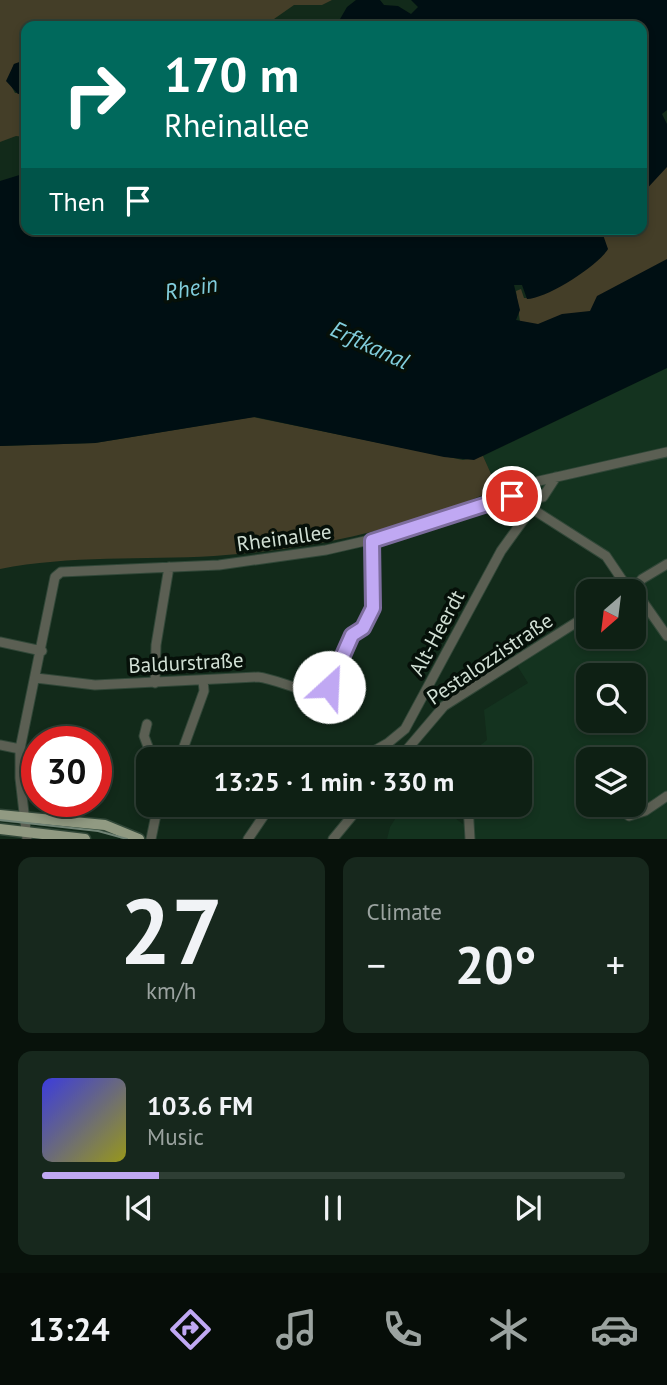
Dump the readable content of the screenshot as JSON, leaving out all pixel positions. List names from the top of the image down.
{
  "streets": {
    "street": [
      "Rheinallee",
      "Alt-Heerdt",
      "Pestalozzistraße",
      "Baldurstraße"
    ]
  },
  "crossings": [
    ["Rheinallee", "Alt-Heerdt"],
    ["Rheinallee", "Baldurstraße"]
  ],
  "water": ["Rhein", "Erftkanal"],
  "north": "bottom left",
  "page": {
    "turn": ["170 m", "Rheinallee"],
    "then": "Then",
    "limit": "30",
    "trip": "13:25 · 1 min · 330 m",
    "tile": [
      ["27", "km/h"],
      "Climate"
    ],
    "heat": ["−", "20°", "+"],
    "song": ["103.6 FM", "Music"],
    "tabs": "13:24"
  }
}
